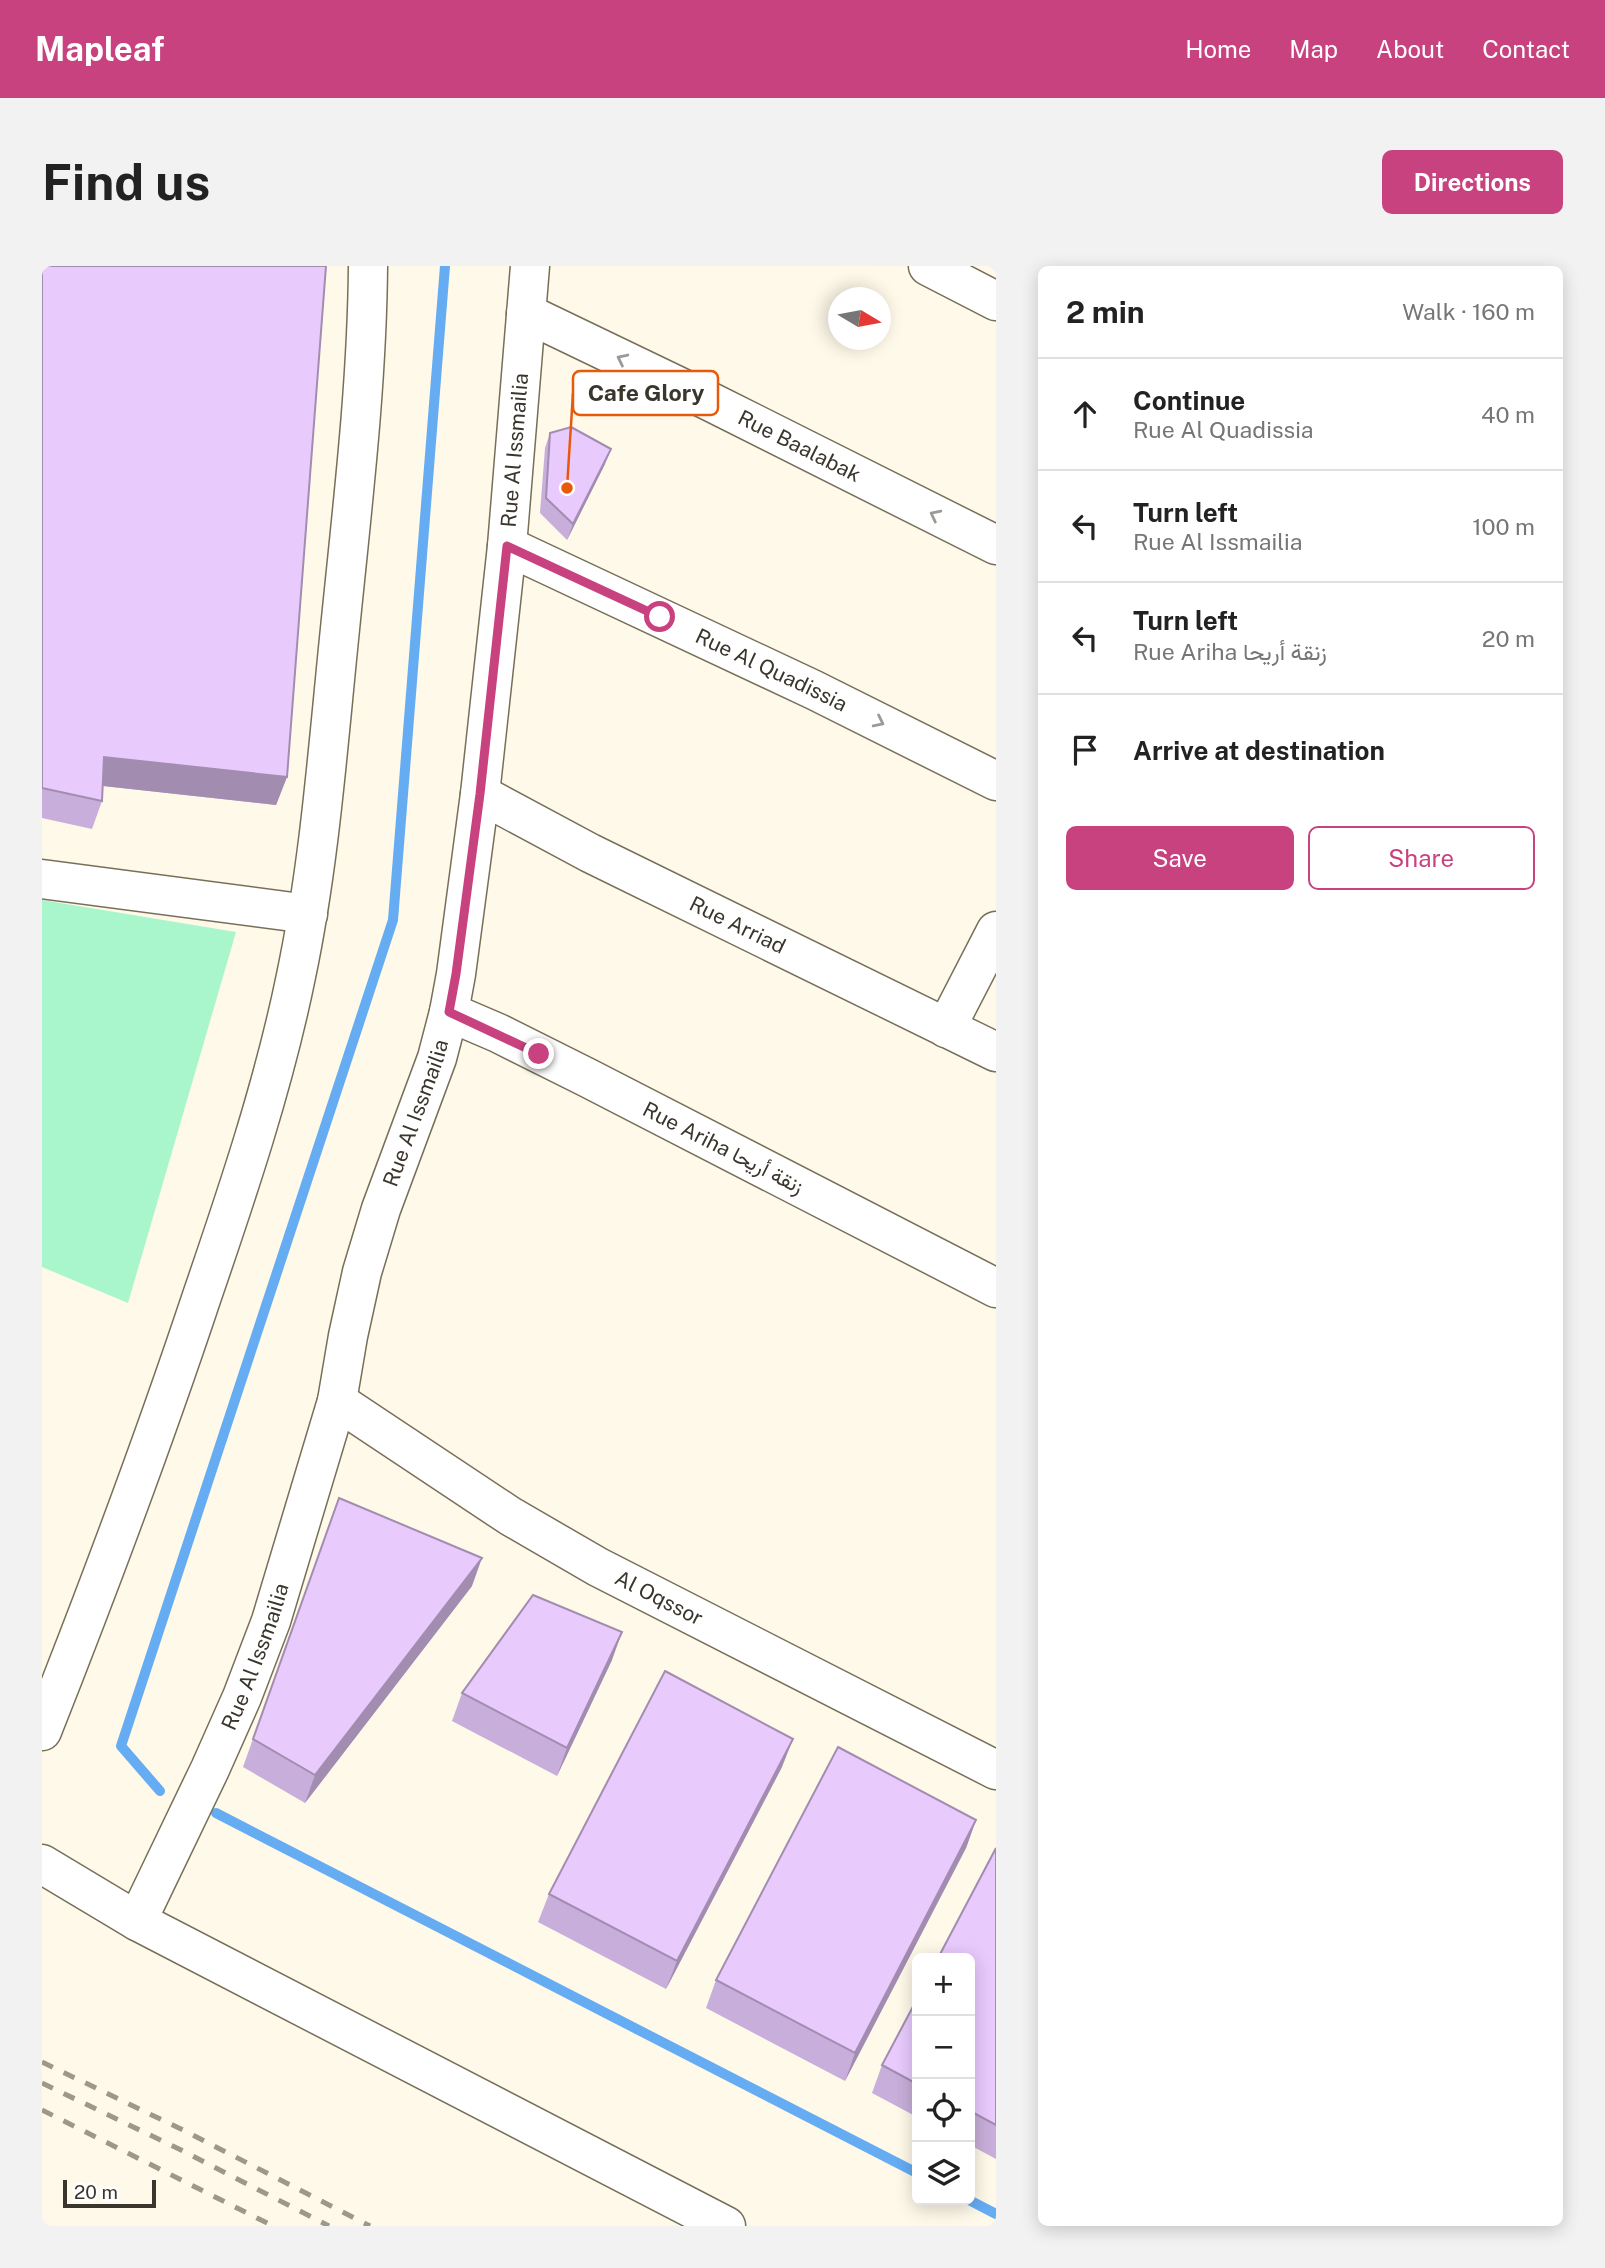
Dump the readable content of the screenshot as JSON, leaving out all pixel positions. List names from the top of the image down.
{
  "streets": {
    "street": [
      "Rue Baalabak",
      "Rue Al Issmailia",
      "Rue Al Quadissia",
      "Rue Arriad",
      "Rue Ariha زنقة أريحا",
      "Al Oqssor"
    ]
  },
  "crossings": [
    ["Rue Baalabak", "Rue Al Issmailia"],
    ["Rue Al Issmailia", "Rue Al Quadissia"],
    ["Rue Al Issmailia", "Rue Arriad"],
    ["Rue Al Issmailia", "Rue Ariha زنقة أريحا"],
    ["Rue Al Issmailia", "Al Oqssor"]
  ],
  "one_way": ["Rue Baalabak", "Rue Al Quadissia"],
  "places": ["Cafe Glory"],
  "scale_bar": "20 m",
  "north": "right",
  "page": {
    "header": "Mapleaf",
    "nav": [
      "Home",
      "Map",
      "About",
      "Contact"
    ],
    "buttons": [
      "Directions",
      ["Save", "Share"]
    ],
    "title": "Find us",
    "heading": ["2 min", "Walk · 160 m"],
    "list": [
      ["Continue", "Rue Al Quadissia", "40 m"],
      ["Turn left", "Rue Al Issmailia", "100 m"],
      ["Turn left", "Rue Ariha زنقة أريحا", "20 m"],
      "Arrive at destination"
    ],
    "map_buttons": ["+", "−"],
    "scale": "20 m"
  }
}
